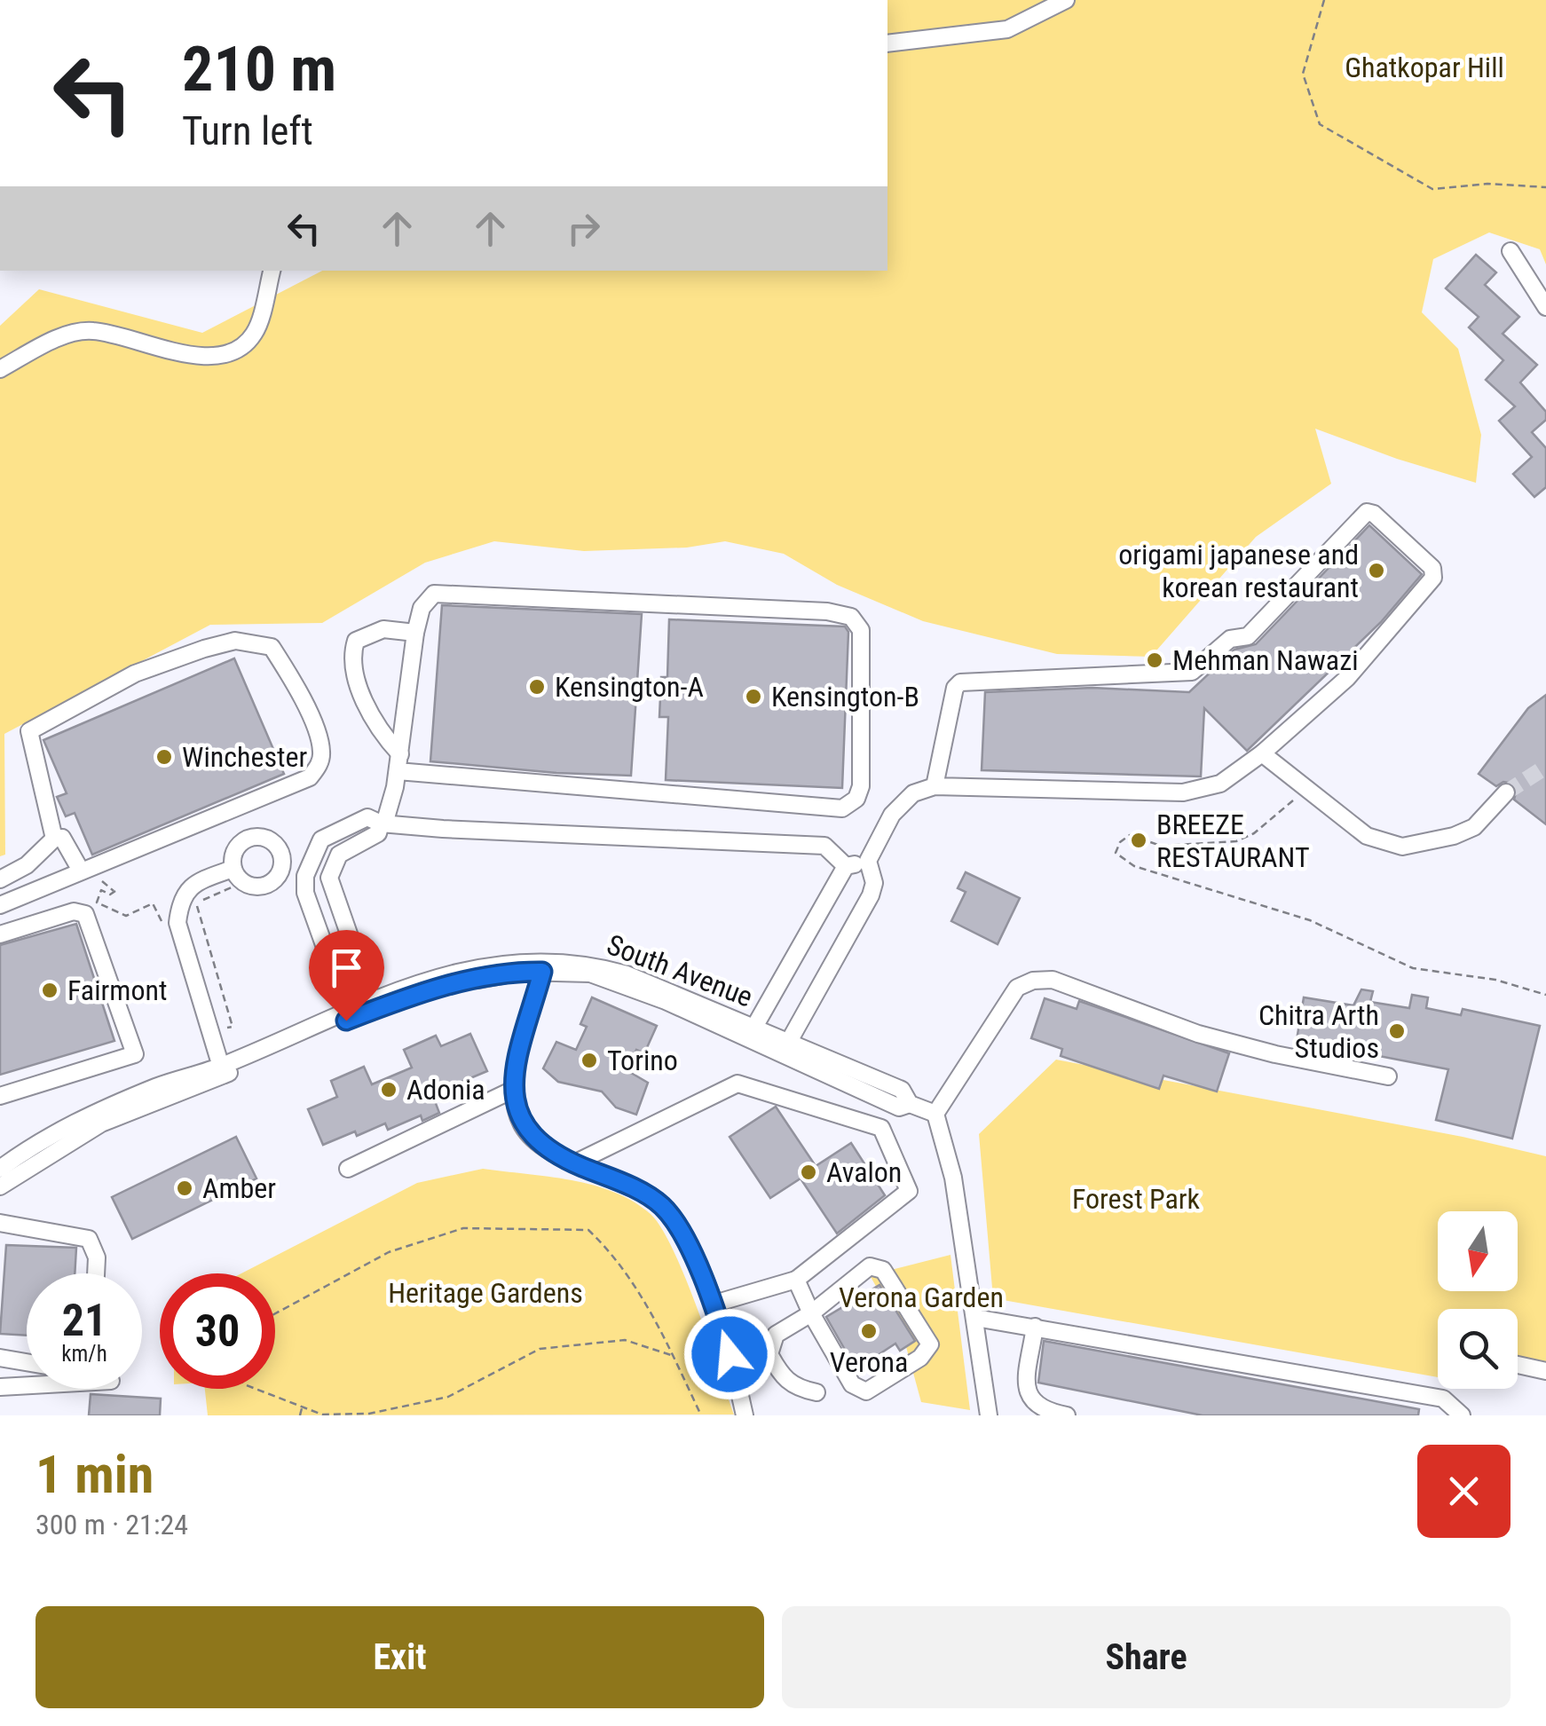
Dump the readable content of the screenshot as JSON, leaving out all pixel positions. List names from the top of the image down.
{
  "streets": {
    "street": ["South Avenue"]
  },
  "parks": [
    "Ghatkopar Hill",
    "Forest Park",
    "Heritage Gardens",
    "Verona Garden"
  ],
  "places": [
    "origami japanese and korean restaurant",
    "Mehman Nawazi",
    "Kensington-A",
    "Kensington-B",
    "Winchester",
    "BREEZE RESTAURANT",
    "Fairmont",
    "Chitra Arth Studios",
    "Torino",
    "Adonia",
    "Avalon",
    "Amber",
    "Verona"
  ],
  "north": "bottom",
  "page": {
    "turn": ["210 m", "Turn left"],
    "speed": "21 km/h",
    "limit": "30",
    "heading": ["1 min", "300 m · 21:24"],
    "buttons": ["Exit", "Share"]
  }
}
